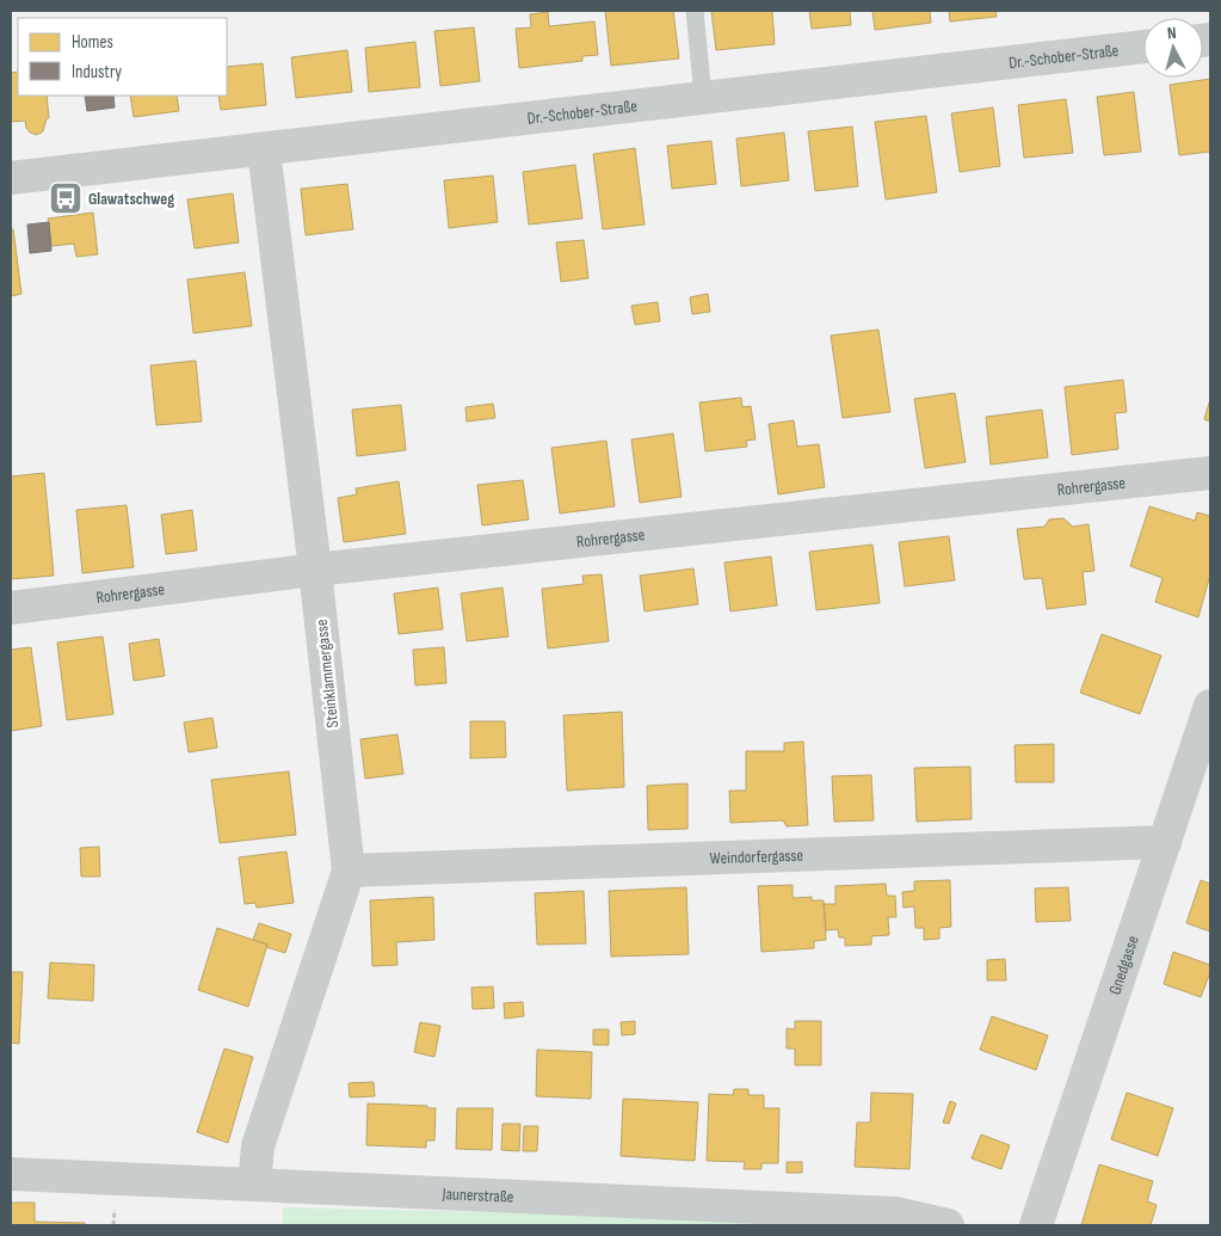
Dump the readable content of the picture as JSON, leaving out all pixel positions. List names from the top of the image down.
{
  "streets": {
    "street": [
      "Dr.-Schober-Straße",
      "Rohrergasse",
      "Steinklammergasse",
      "Weindorfergasse",
      "Gnedgasse",
      "Jaunerstraße"
    ]
  },
  "crossings": [
    ["Dr.-Schober-Straße", "Steinklammergasse"],
    ["Rohrergasse", "Steinklammergasse"],
    ["Steinklammergasse", "Weindorfergasse"],
    ["Steinklammergasse", "Jaunerstraße"],
    ["Weindorfergasse", "Gnedgasse"]
  ],
  "places": {
    "bus stop": ["Glawatschweg"]
  },
  "legend": ["Homes", "Industry"],
  "north": "top"
}
